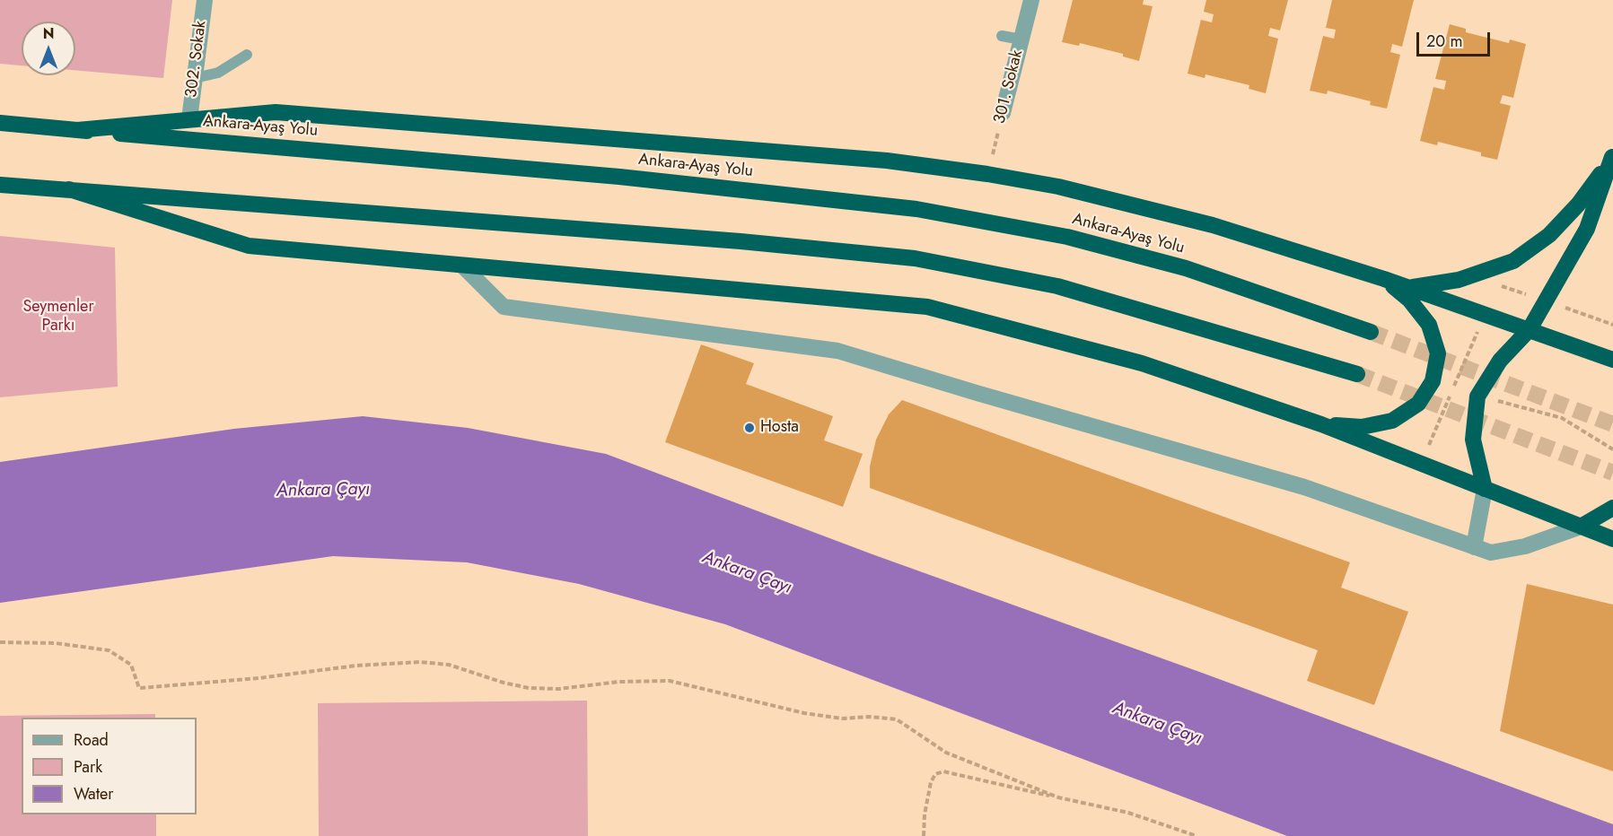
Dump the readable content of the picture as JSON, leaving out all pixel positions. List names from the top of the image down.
{
  "streets": {
    "highway": ["Ankara-Ayaş Yolu"],
    "street": ["302. Sokak", "301. Sokak"]
  },
  "water": ["Ankara Çayı"],
  "parks": ["Seymenler Parkı"],
  "places": ["Hosta"],
  "legend": ["Road", "Park", "Water"],
  "scale_bar": "20 m",
  "north": "top"
}
